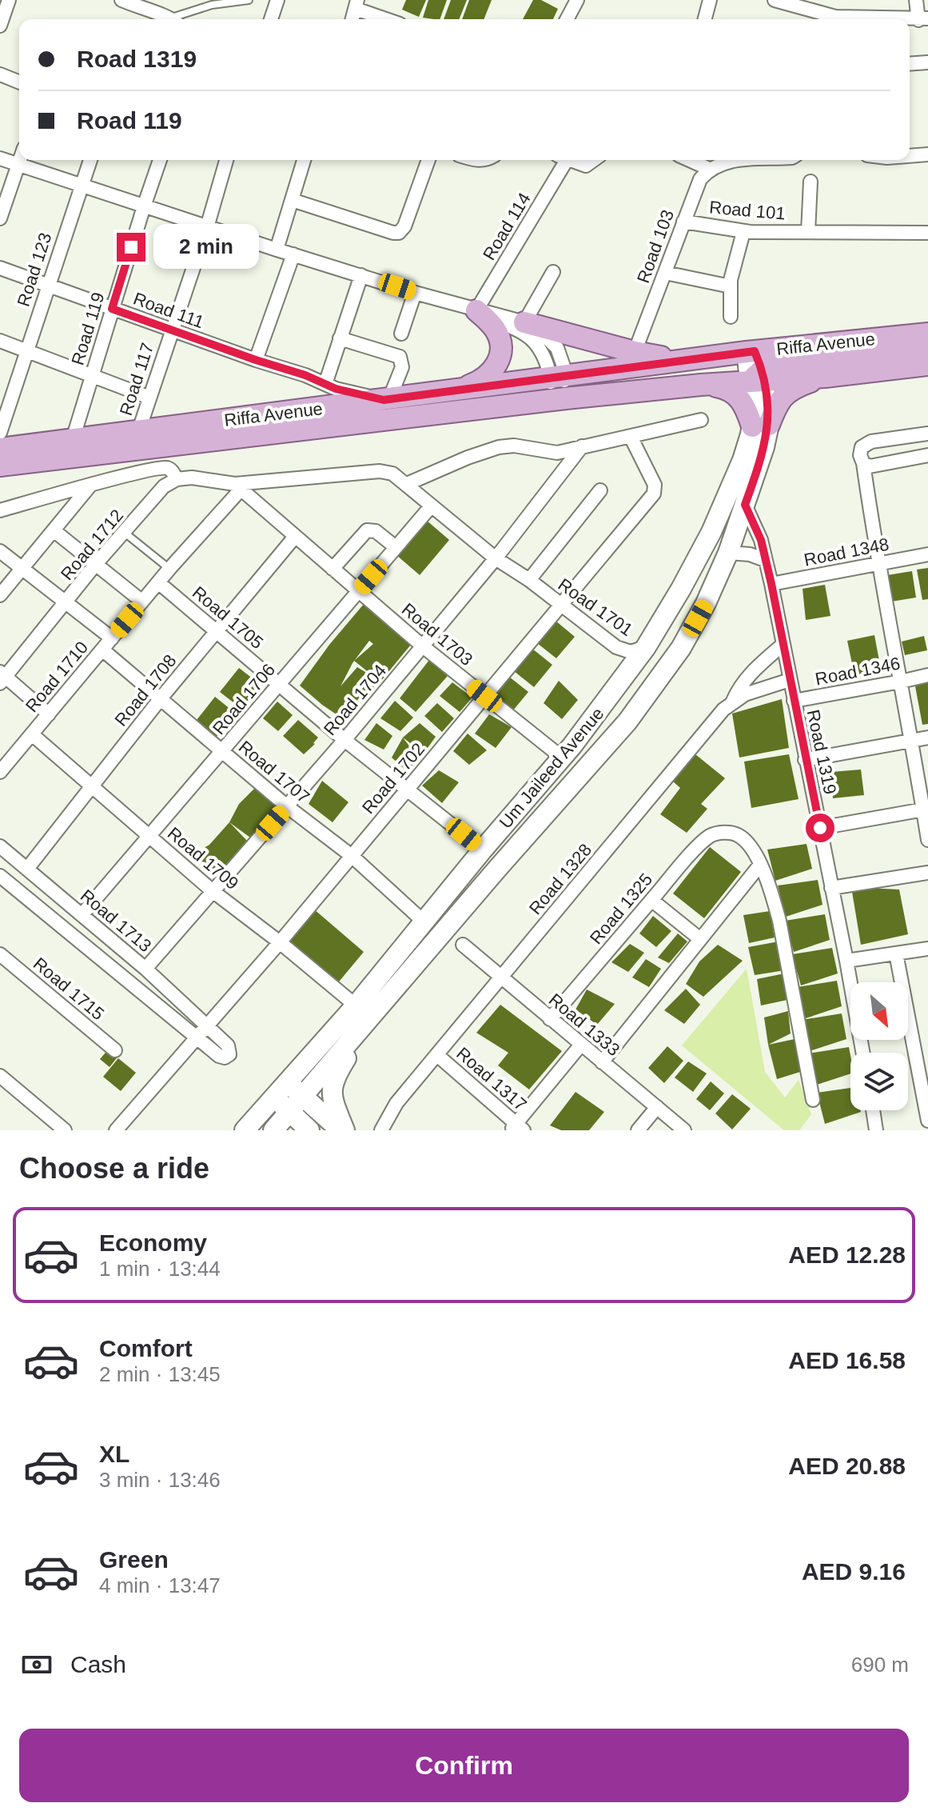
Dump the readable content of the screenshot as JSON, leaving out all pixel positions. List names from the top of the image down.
{
  "streets": {
    "main road": ["Riffa Avenue"],
    "street": [
      "Road 101",
      "Road 114",
      "Road 103",
      "Road 123",
      "Road 111",
      "Road 119",
      "Road 117",
      "Road 1712",
      "Road 1348",
      "Road 1701",
      "Road 1705",
      "Road 1703",
      "Road 1346",
      "Road 1710",
      "Road 1708",
      "Road 1706",
      "Road 1704",
      "Road 1319",
      "Um Jaileed Avenue",
      "Road 1707",
      "Road 1702",
      "Road 1709",
      "Road 1328",
      "Road 1325",
      "Road 1713",
      "Road 1715",
      "Road 1333",
      "Road 1317"
    ]
  },
  "crossings": [
    ["Road 101", "Road 103"],
    ["Road 123", "Road 111"],
    ["Road 111", "Road 119"],
    ["Road 111", "Riffa Avenue"],
    ["Road 111", "Road 117"],
    ["Road 119", "Riffa Avenue"],
    ["Riffa Avenue", "Road 117"],
    ["Riffa Avenue", "Um Jaileed Avenue"],
    ["Road 1348", "Road 1319"],
    ["Road 1701", "Road 1703"],
    ["Road 1701", "Road 1710"],
    ["Road 1701", "Road 1706"],
    ["Road 1701", "Road 1704"],
    ["Road 1701", "Um Jaileed Avenue"],
    ["Road 1701", "Road 1702"],
    ["Road 1705", "Road 1710"],
    ["Road 1705", "Road 1708"],
    ["Road 1705", "Road 1706"],
    ["Road 1705", "Road 1704"],
    ["Road 1705", "Um Jaileed Avenue"],
    ["Road 1705", "Road 1702"],
    ["Road 1703", "Road 1710"],
    ["Road 1703", "Road 1708"],
    ["Road 1703", "Road 1706"],
    ["Road 1703", "Road 1704"],
    ["Road 1703", "Um Jaileed Avenue"],
    ["Road 1703", "Road 1702"],
    ["Road 1346", "Road 1319"],
    ["Road 1710", "Road 1707"],
    ["Road 1710", "Road 1709"],
    ["Road 1708", "Road 1707"],
    ["Road 1708", "Road 1709"],
    ["Road 1708", "Road 1713"],
    ["Road 1706", "Road 1707"],
    ["Road 1706", "Road 1709"],
    ["Road 1706", "Road 1713"],
    ["Road 1704", "Road 1707"],
    ["Road 1704", "Road 1709"],
    ["Road 1704", "Road 1713"],
    ["Road 1319", "Um Jaileed Avenue"],
    ["Road 1319", "Road 1328"],
    ["Um Jaileed Avenue", "Road 1707"],
    ["Um Jaileed Avenue", "Road 1709"],
    ["Road 1707", "Road 1702"],
    ["Road 1702", "Road 1709"],
    ["Road 1702", "Road 1713"],
    ["Road 1328", "Road 1333"],
    ["Road 1328", "Road 1317"],
    ["Road 1325", "Road 1333"]
  ],
  "north": "bottom right",
  "page": {
    "banner": ["Road 1319", "Road 119"],
    "bubble": "2 min",
    "heading": "Choose a ride",
    "list": [
      {
        "name": "Economy",
        "note": "1 min · 13:44",
        "value": "AED 12.28"
      },
      {
        "name": "Comfort",
        "note": "2 min · 13:45",
        "value": "AED 16.58"
      },
      {
        "name": "XL",
        "note": "3 min · 13:46",
        "value": "AED 20.88"
      },
      {
        "name": "Green",
        "note": "4 min · 13:47",
        "value": "AED 9.16"
      }
    ],
    "pay": ["Cash", "690 m"],
    "buttons": "Confirm"
  }
}
